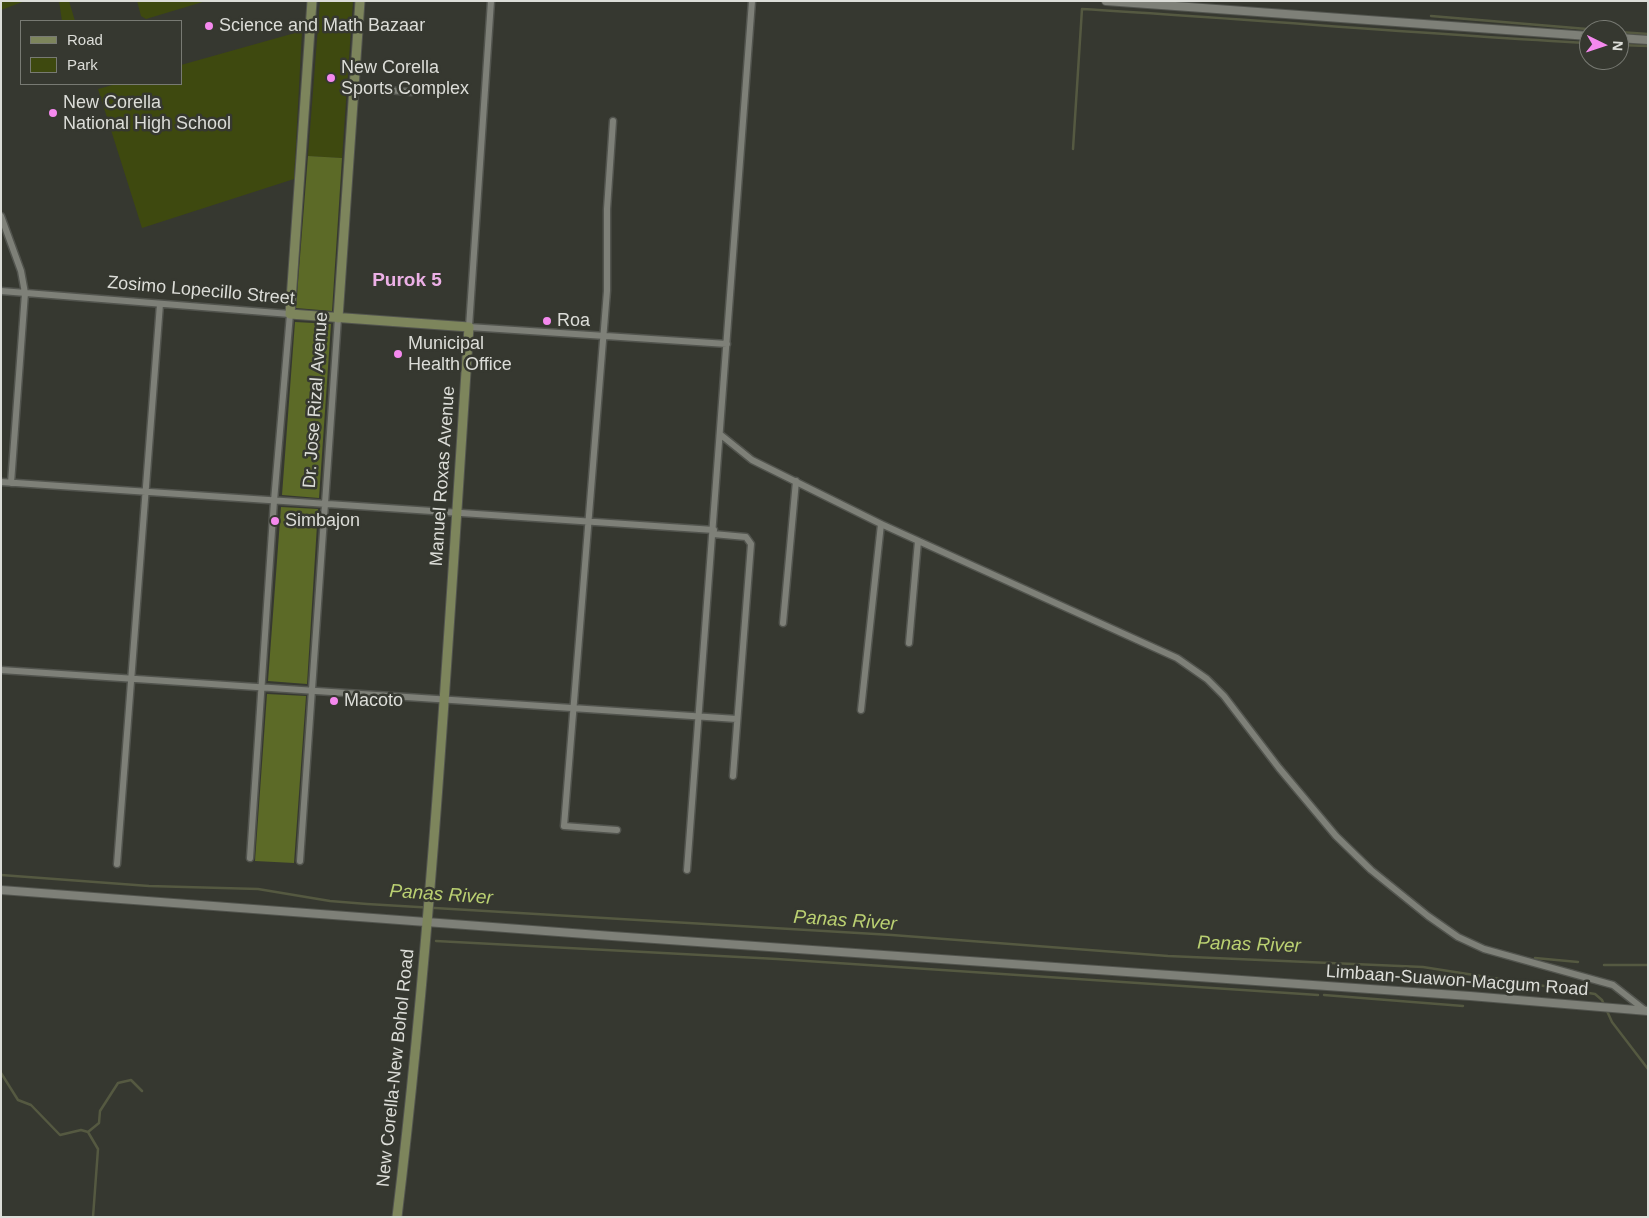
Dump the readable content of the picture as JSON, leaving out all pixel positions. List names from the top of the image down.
{
  "streets": {
    "main road": [
      "Zosimo Lopecillo Street",
      "Dr. Jose Rizal Avenue",
      "Manuel Roxas Avenue",
      "New Corella-New Bohol Road"
    ],
    "street": ["Limbaan-Suawon-Macgum Road"]
  },
  "crossings": [
    ["Zosimo Lopecillo Street", "Dr. Jose Rizal Avenue"],
    ["Zosimo Lopecillo Street", "Manuel Roxas Avenue"],
    ["Manuel Roxas Avenue", "Limbaan-Suawon-Macgum Road"],
    ["Manuel Roxas Avenue", "New Corella-New Bohol Road"],
    ["Limbaan-Suawon-Macgum Road", "New Corella-New Bohol Road"]
  ],
  "districts": ["Purok 5"],
  "water": ["Panas River"],
  "places": [
    "Science and Math Bazaar",
    "New Corella Sports Complex",
    "New Corella National High School",
    "Roa",
    "Municipal Health Office",
    "Simbajon",
    "Macoto"
  ],
  "legend": ["Road", "Park"],
  "north": "right"
}
